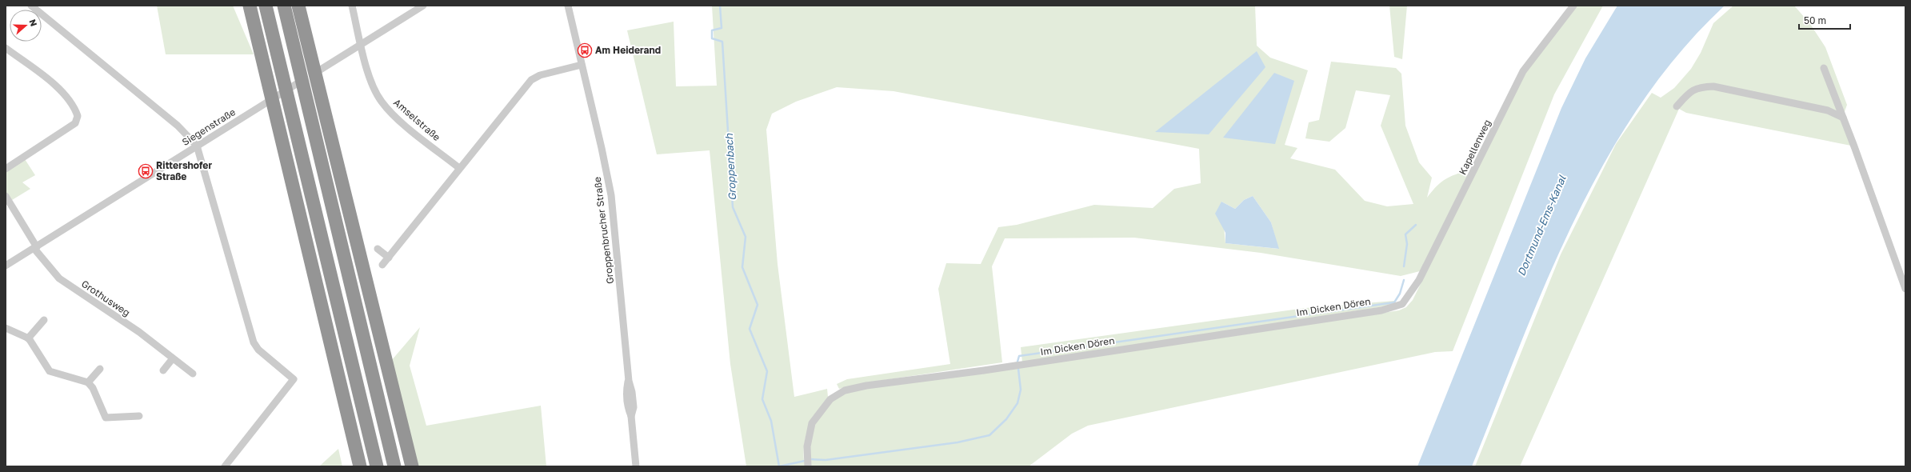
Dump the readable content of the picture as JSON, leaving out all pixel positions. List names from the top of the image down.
{
  "streets": {
    "street": [
      "Amselstraße",
      "Siegenstraße",
      "Kapellenweg",
      "Groppenbrucher Straße",
      "Grothusweg",
      "Im Dicken Dören"
    ]
  },
  "crossings": [
    ["Amselstraße", "Siegenstraße"],
    ["Siegenstraße", "Grothusweg"],
    ["Kapellenweg", "Im Dicken Dören"]
  ],
  "water": ["Groppenbach", "Dortmund-Ems-Kanal"],
  "places": {
    "bus stop": ["Am Heiderand", "Rittershofer Straße"]
  },
  "scale_bar": "50 m",
  "north": "right"
}
